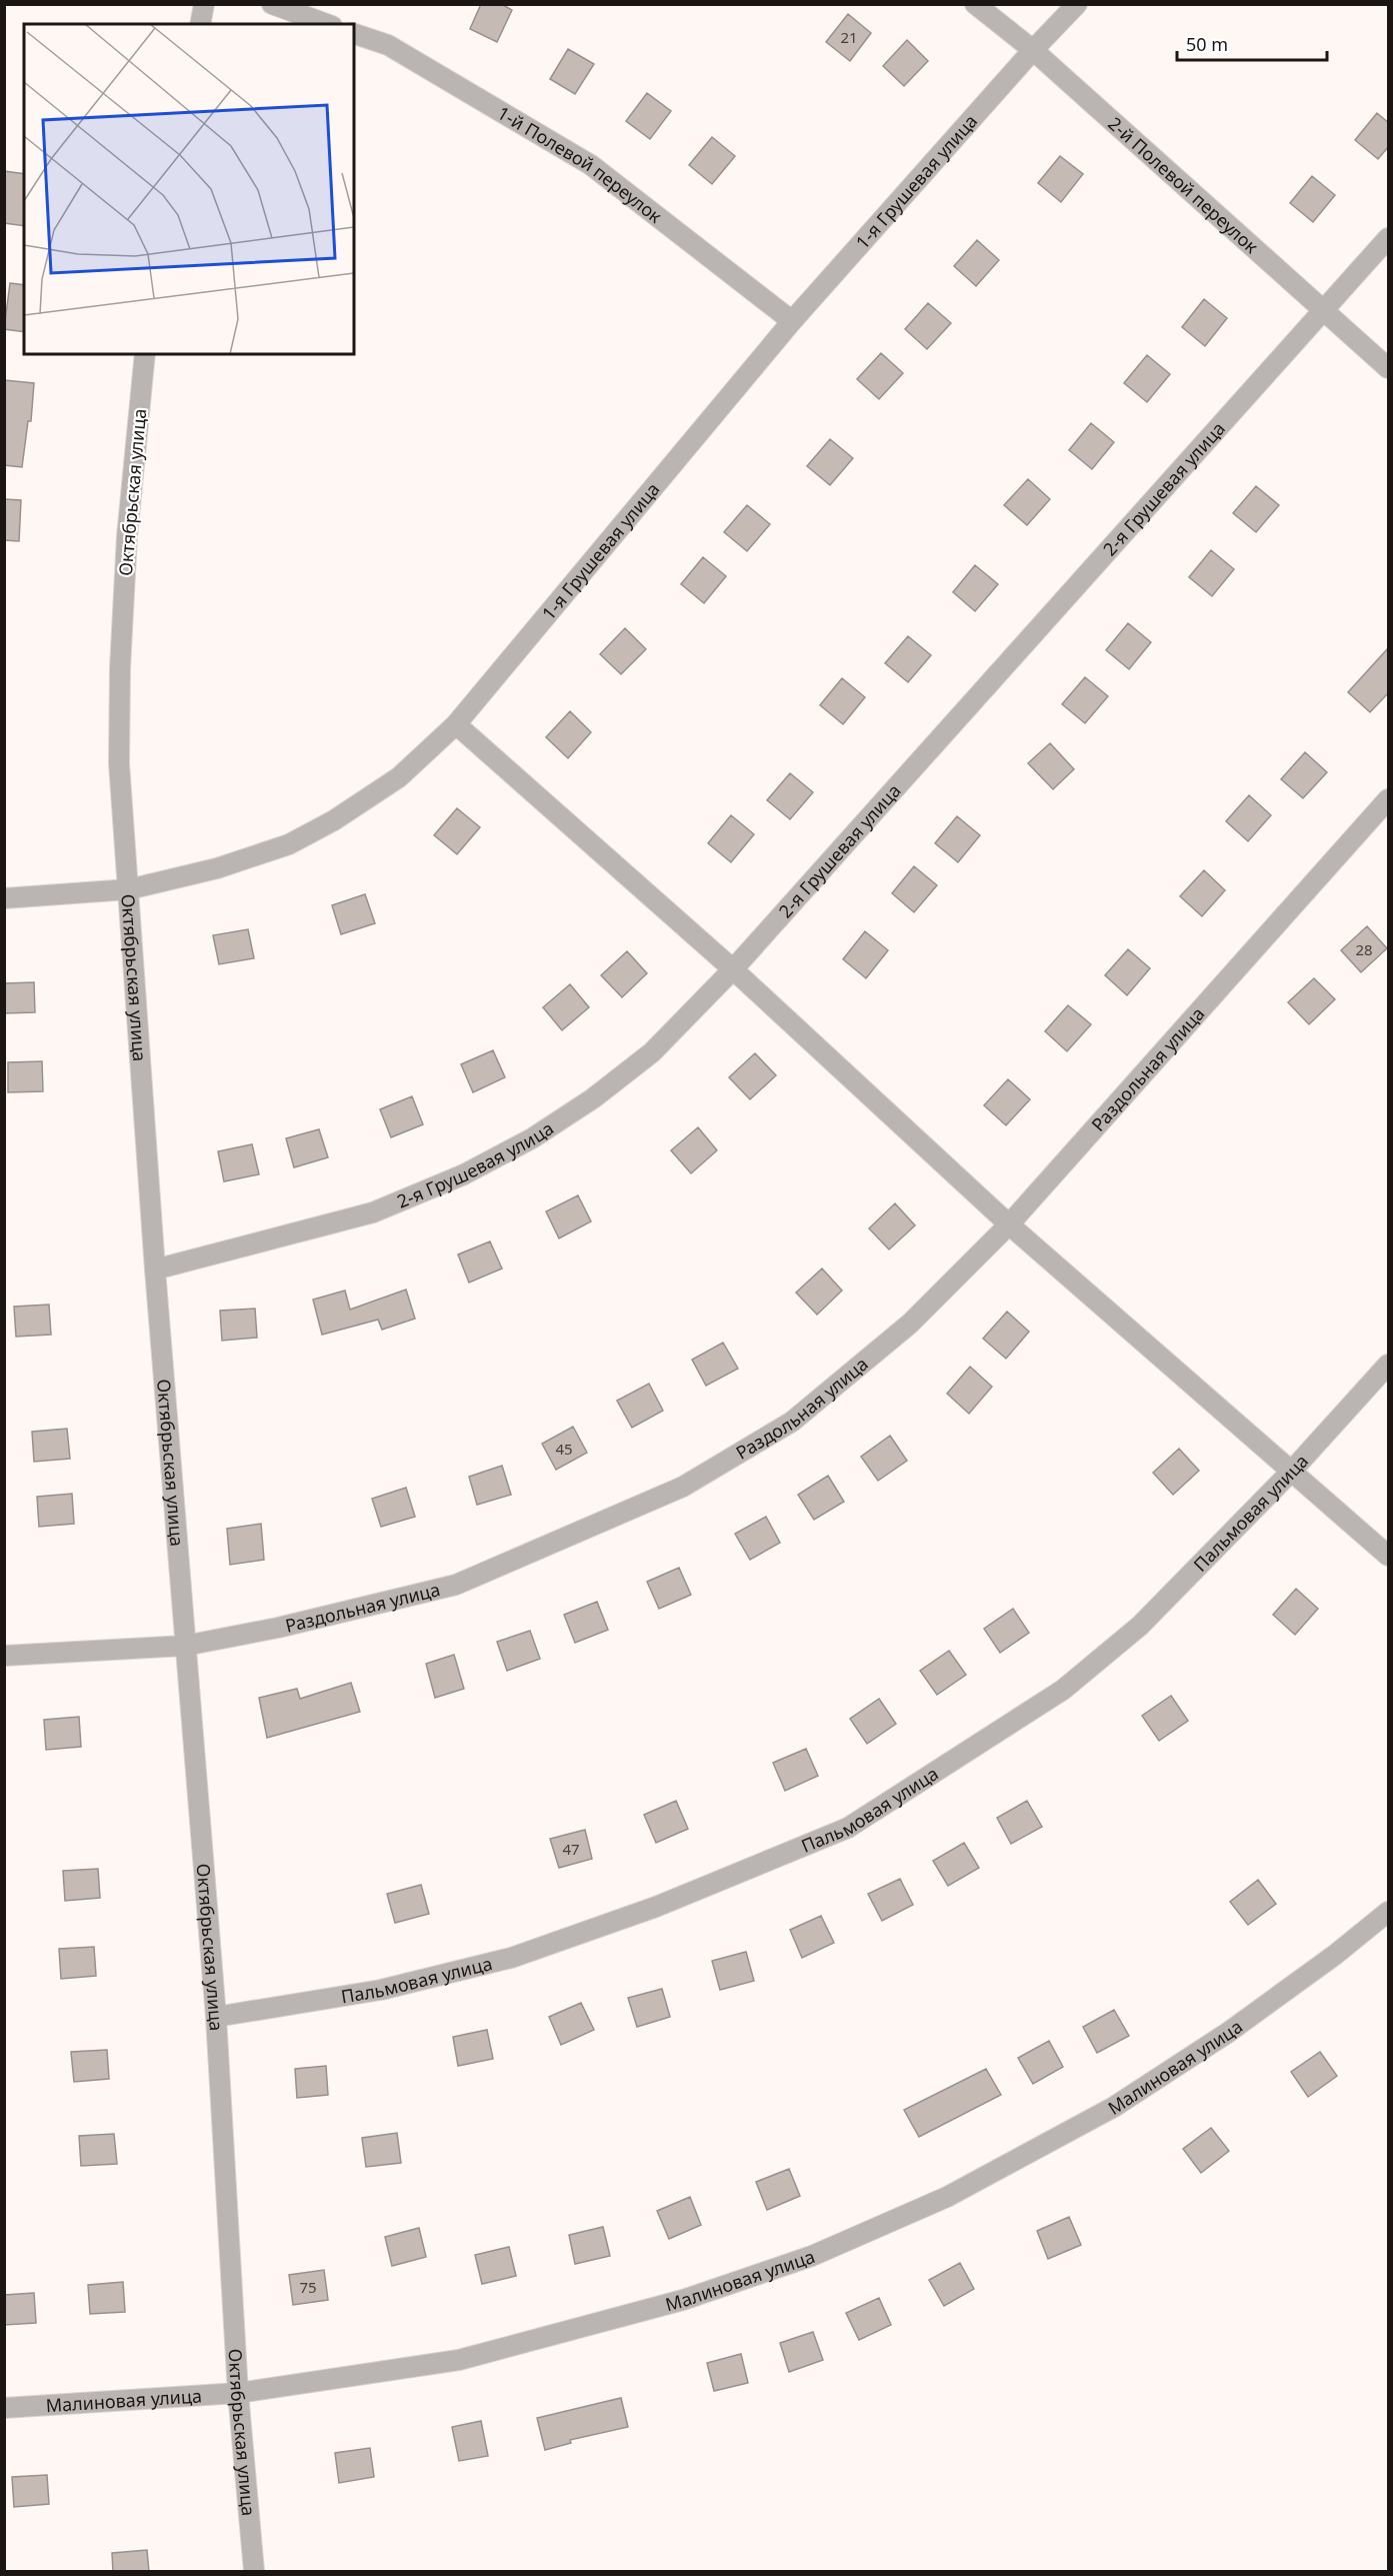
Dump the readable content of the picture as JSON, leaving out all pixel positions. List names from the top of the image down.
{
  "streets": {
    "street": [
      "1-й Полевой переулок",
      "1-я Грушевая улица",
      "2-й Полевой переулок",
      "2-я Грушевая улица",
      "Октябрьская улица",
      "Раздольная улица",
      "Пальмовая улица",
      "Малиновая улица"
    ]
  },
  "crossings": [
    ["1-й Полевой переулок", "1-я Грушевая улица"],
    ["1-я Грушевая улица", "2-й Полевой переулок"],
    ["1-я Грушевая улица", "Октябрьская улица"],
    ["2-й Полевой переулок", "2-я Грушевая улица"],
    ["2-я Грушевая улица", "Октябрьская улица"],
    ["Октябрьская улица", "Раздольная улица"],
    ["Октябрьская улица", "Пальмовая улица"],
    ["Октябрьская улица", "Малиновая улица"]
  ],
  "house_numbers": [
    "21",
    "28",
    "45",
    "47",
    "75"
  ],
  "scale_bar": "50 m"
}
